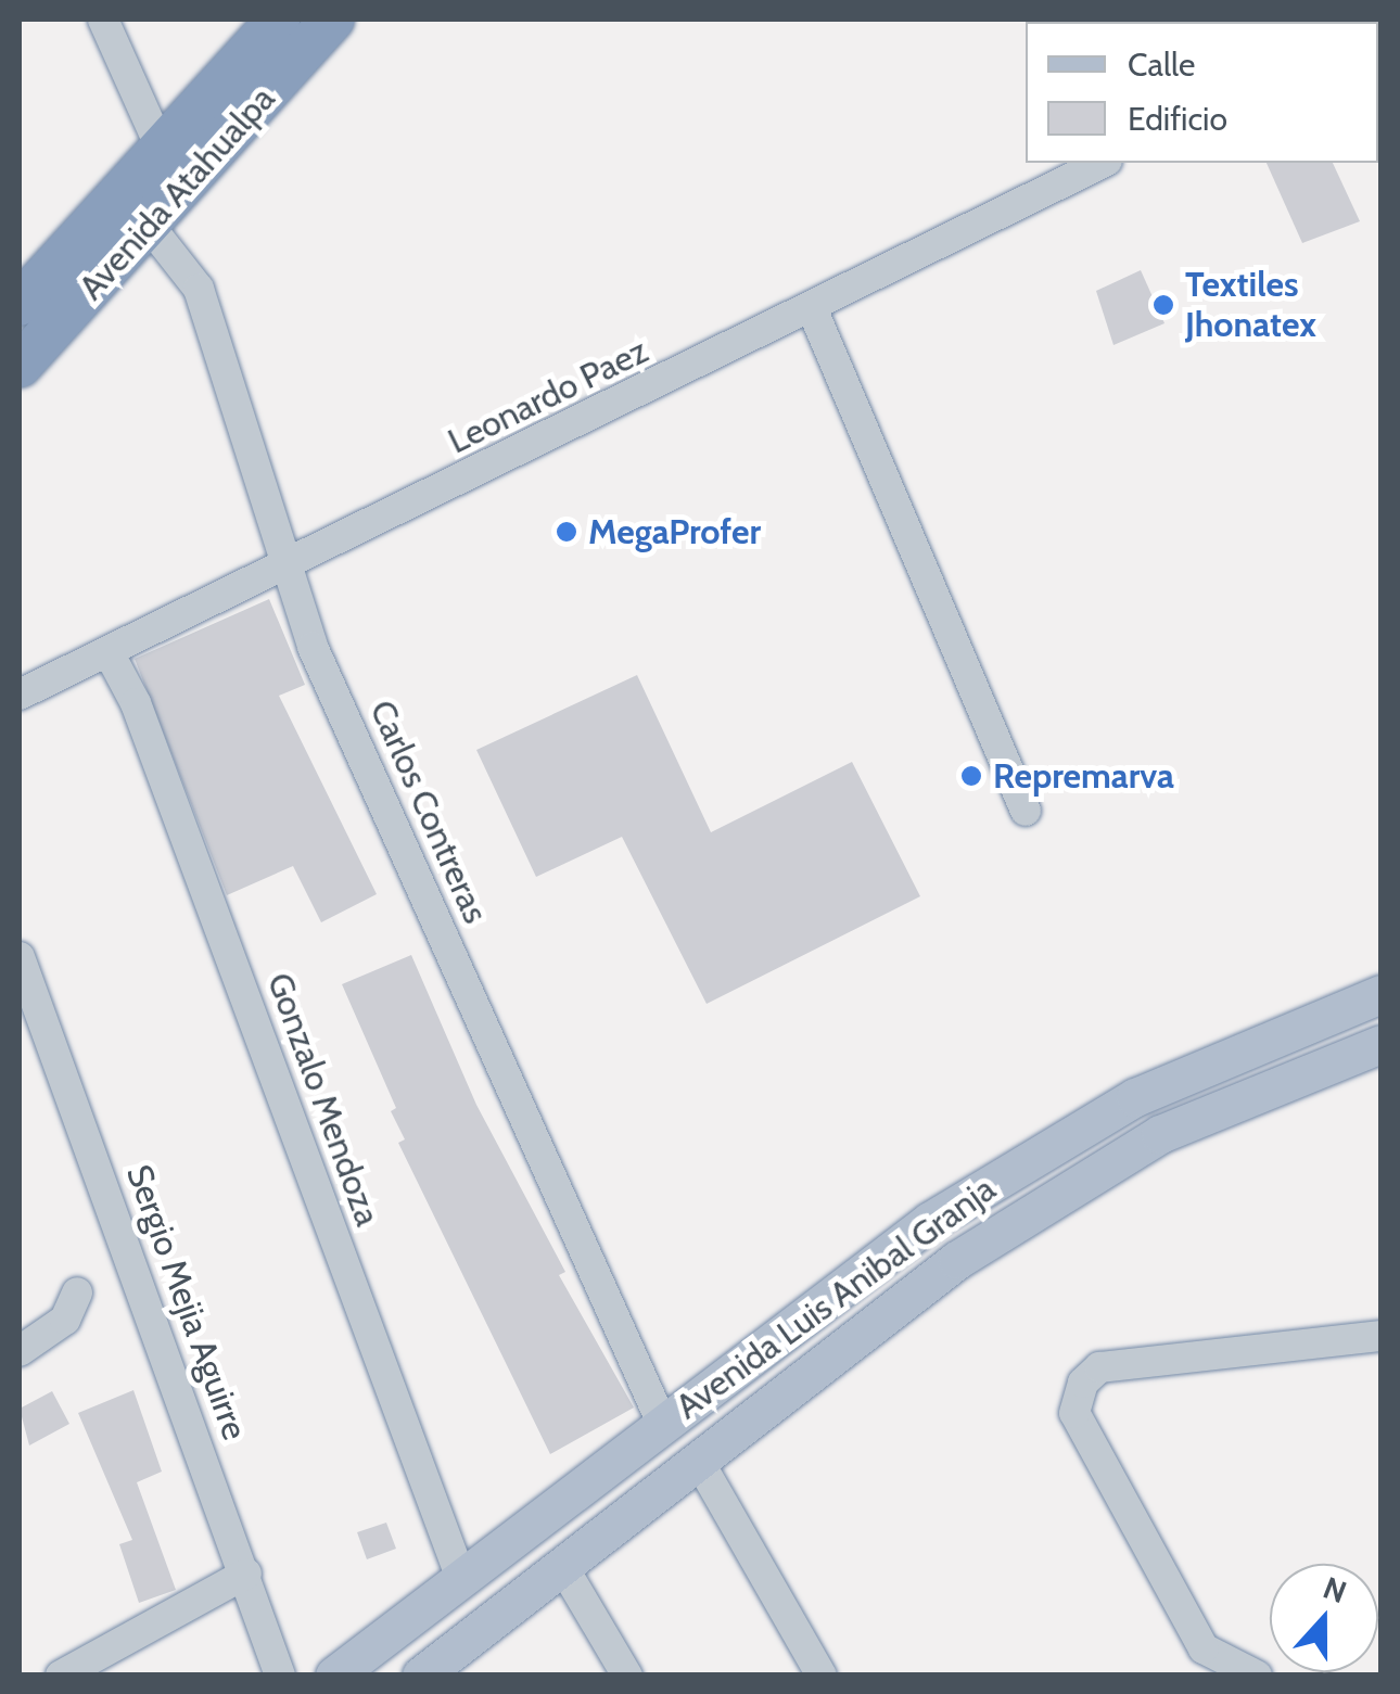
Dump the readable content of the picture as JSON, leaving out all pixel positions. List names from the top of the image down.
{
  "streets": {
    "highway": ["Avenida Atahualpa"],
    "main road": ["Avenida Luis Anibal Granja"],
    "street": [
      "Leonardo Paez",
      "Carlos Contreras",
      "Gonzalo Mendoza",
      "Sergio Mejia Aguirre"
    ]
  },
  "crossings": [
    ["Avenida Atahualpa", "Carlos Contreras"],
    ["Leonardo Paez", "Carlos Contreras"],
    ["Leonardo Paez", "Gonzalo Mendoza"],
    ["Carlos Contreras", "Avenida Luis Anibal Granja"],
    ["Gonzalo Mendoza", "Avenida Luis Anibal Granja"]
  ],
  "places": ["Textiles Jhonatex", "MegaProfer", "Repremarva"],
  "legend": ["Calle", "Edificio"],
  "north": "top"
}
